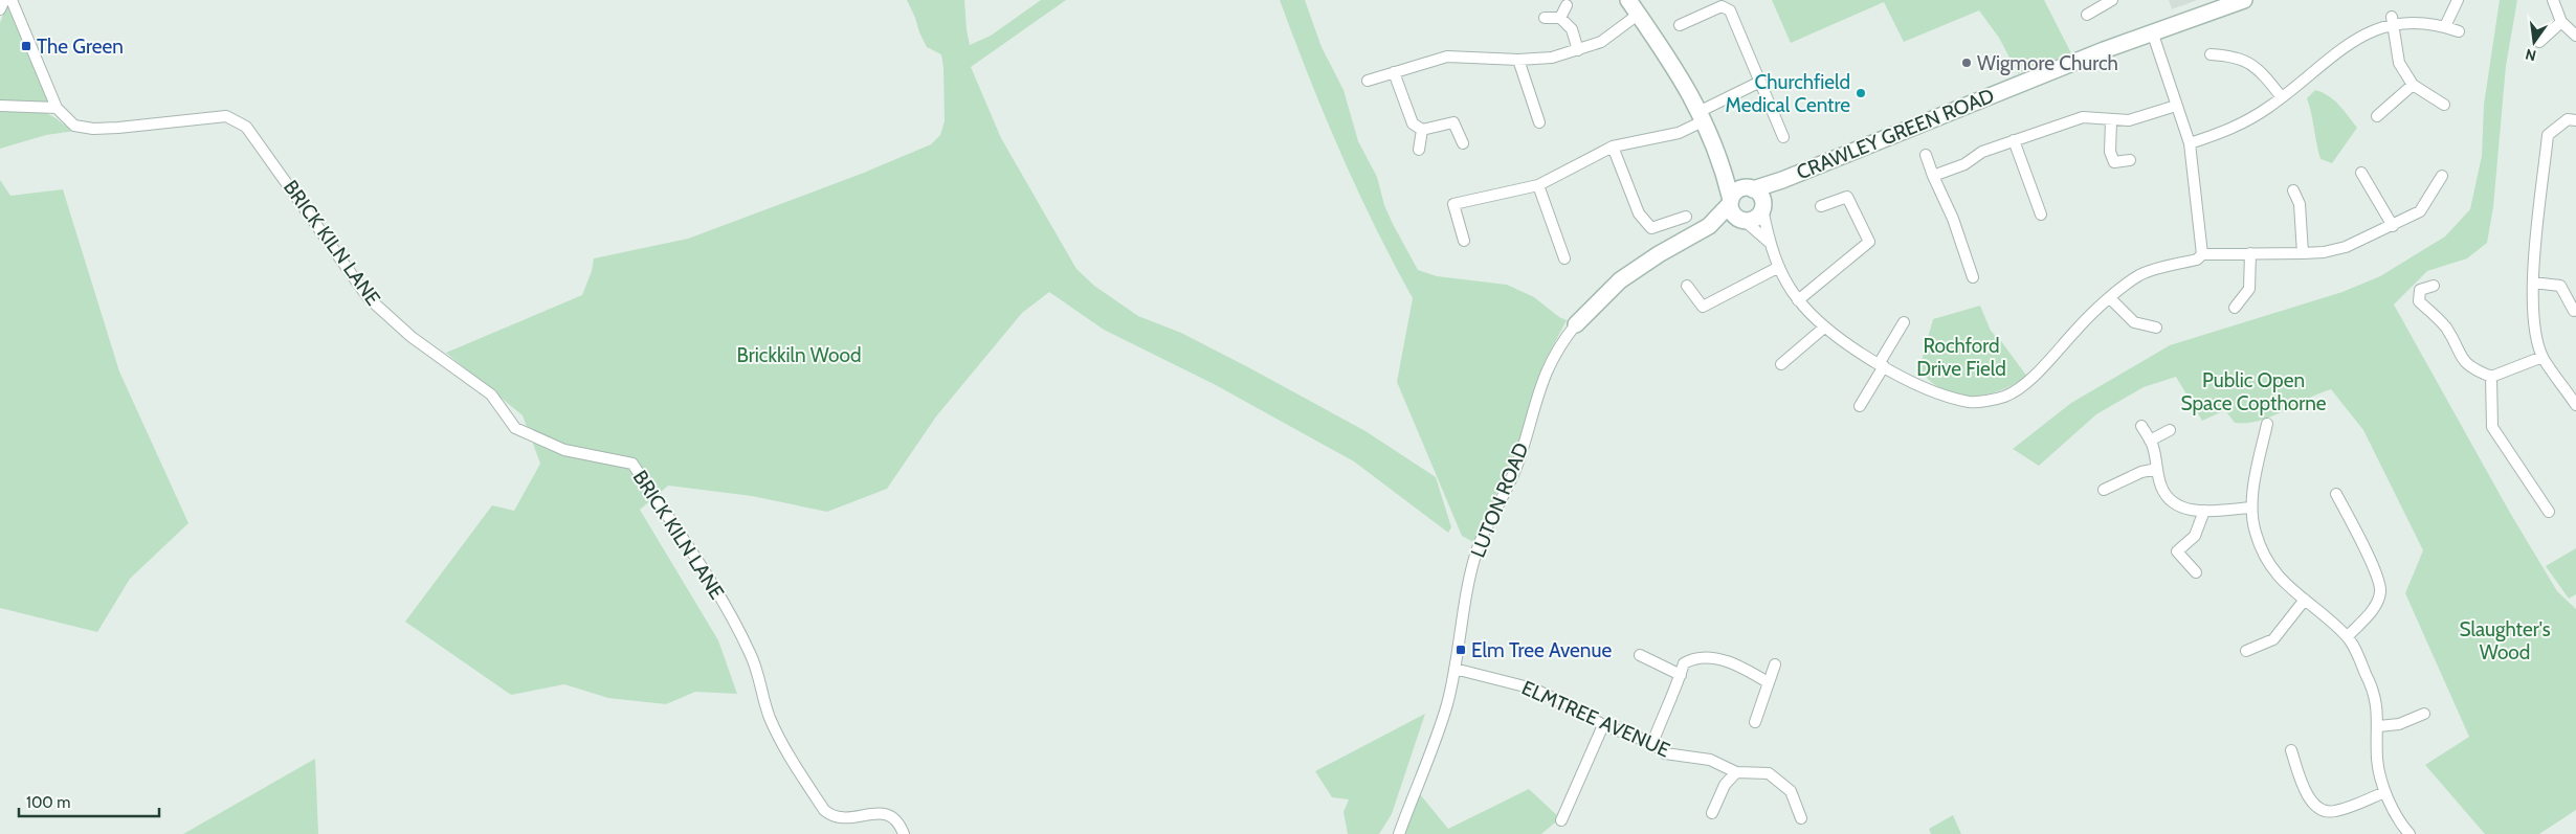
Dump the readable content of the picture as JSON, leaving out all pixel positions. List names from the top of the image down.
{
  "streets": {
    "street": [
      "CRAWLEY GREEN ROAD",
      "BRICK KILN LANE",
      "LUTON ROAD",
      "ELMTREE AVENUE"
    ]
  },
  "crossings": [
    ["LUTON ROAD", "ELMTREE AVENUE"]
  ],
  "parks": [
    "Rochford Drive Field",
    "Brickkiln Wood",
    "Public Open Space Copthorne",
    "Slaughter's Wood"
  ],
  "places": {
    "transit": ["The Green", "Elm Tree Avenue"],
    "other": ["Wigmore Church", "Churchfield Medical Centre"]
  },
  "scale_bar": "100 m",
  "north": "bottom"
}
